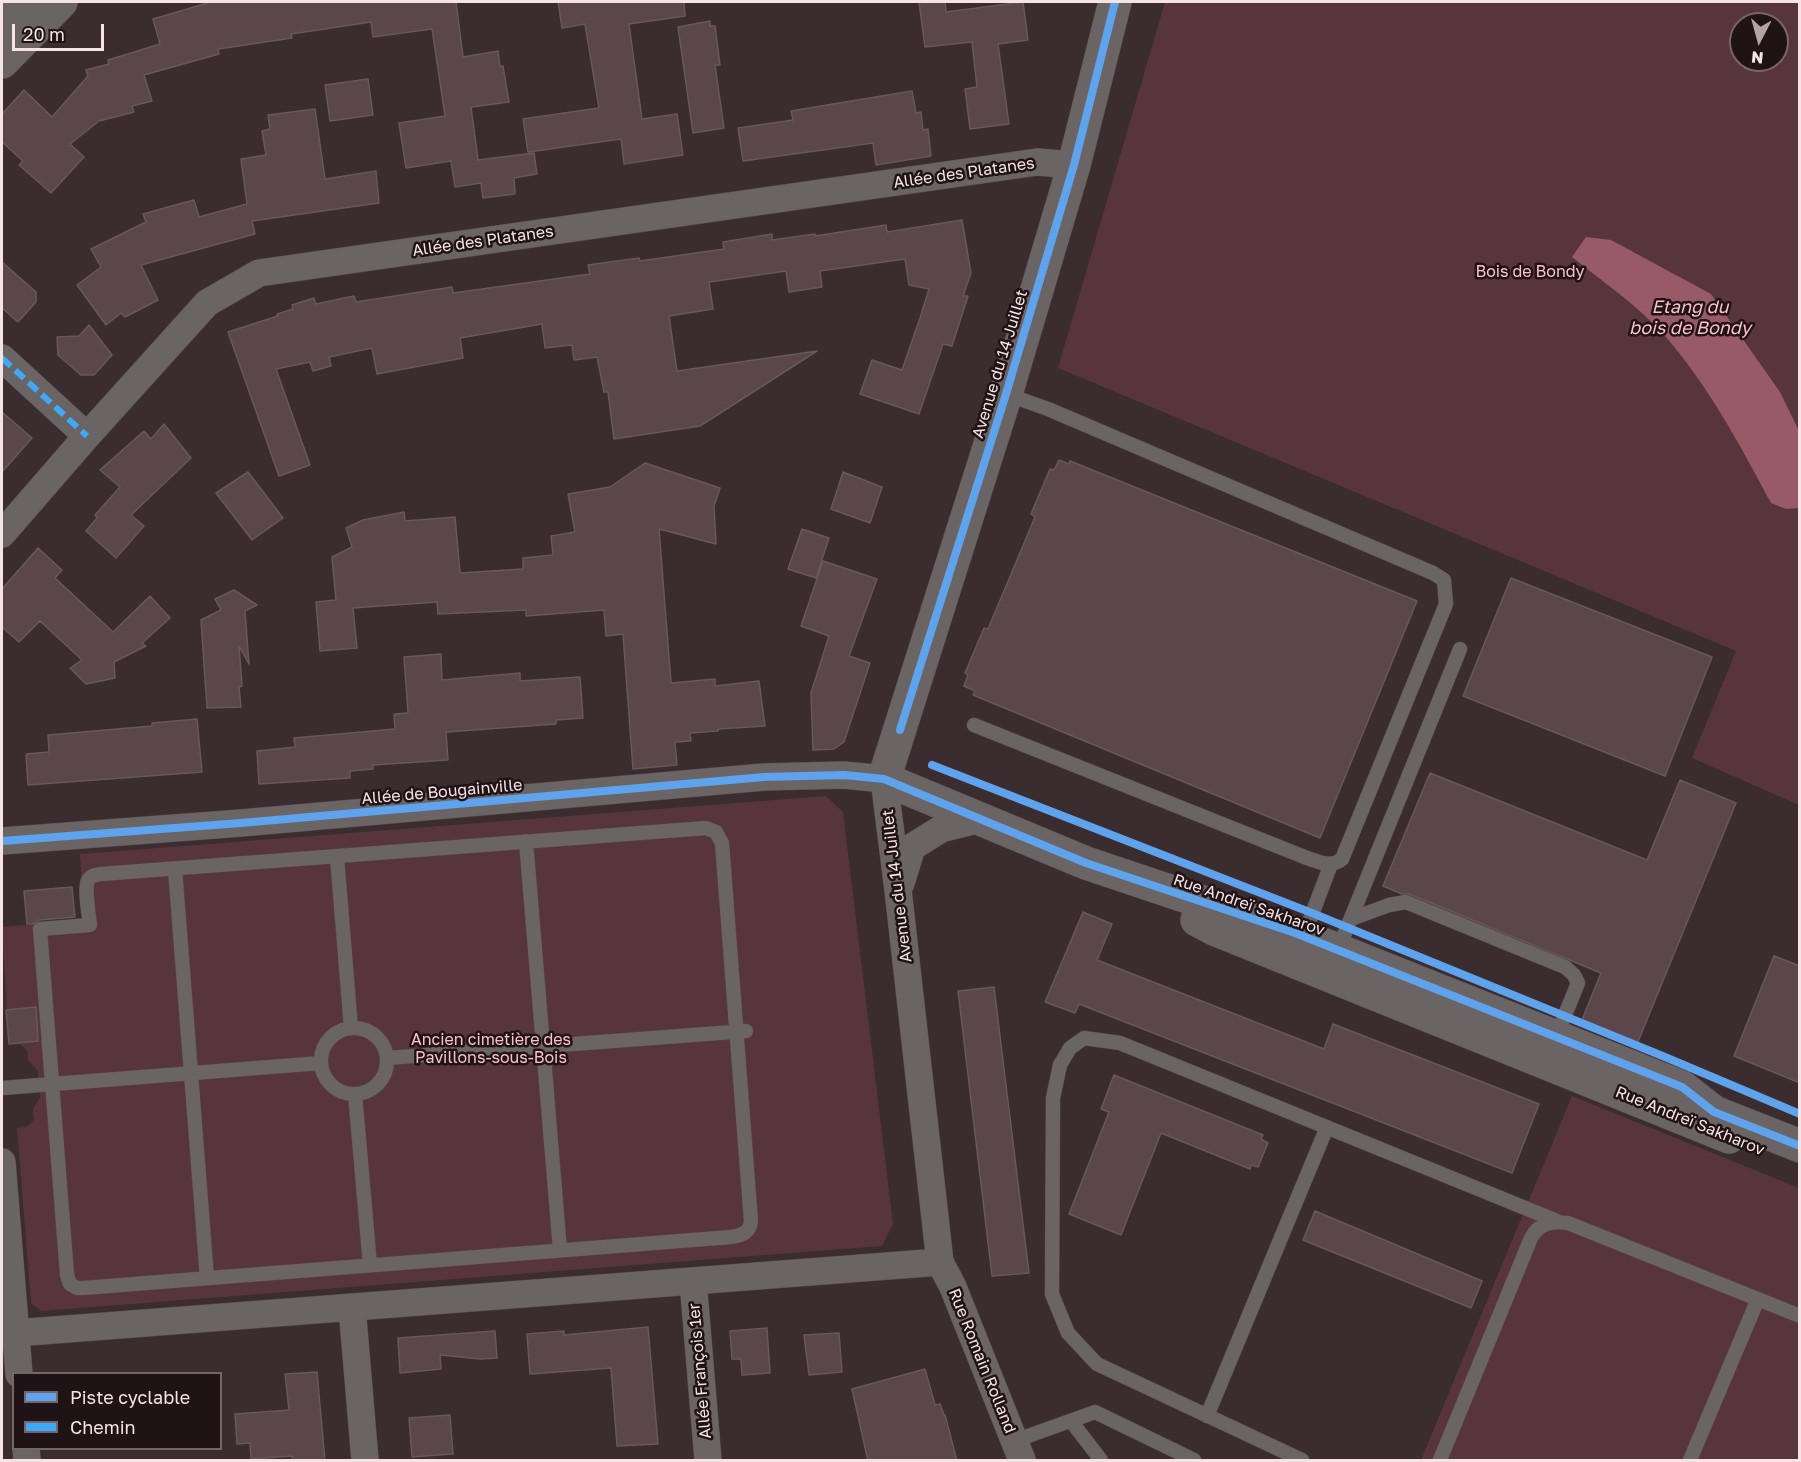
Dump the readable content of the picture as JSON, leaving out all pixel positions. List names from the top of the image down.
{
  "streets": {
    "street": [
      "Allée des Platanes",
      "Avenue du 14 Juillet",
      "Allée de Bougainville",
      "Rue Andreï Sakharov",
      "Rue Romain Rolland",
      "Allée François 1er"
    ]
  },
  "crossings": [
    ["Allée des Platanes", "Avenue du 14 Juillet"],
    ["Avenue du 14 Juillet", "Allée de Bougainville"],
    ["Avenue du 14 Juillet", "Rue Andreï Sakharov"],
    ["Avenue du 14 Juillet", "Rue Romain Rolland"],
    ["Allée de Bougainville", "Rue Andreï Sakharov"]
  ],
  "water": ["Etang du bois de Bondy"],
  "parks": ["Bois de Bondy", "Ancien cimetière des Pavillons-sous-Bois"],
  "legend": ["Piste cyclable", "Chemin"],
  "scale_bar": "20 m",
  "north": "bottom"
}
